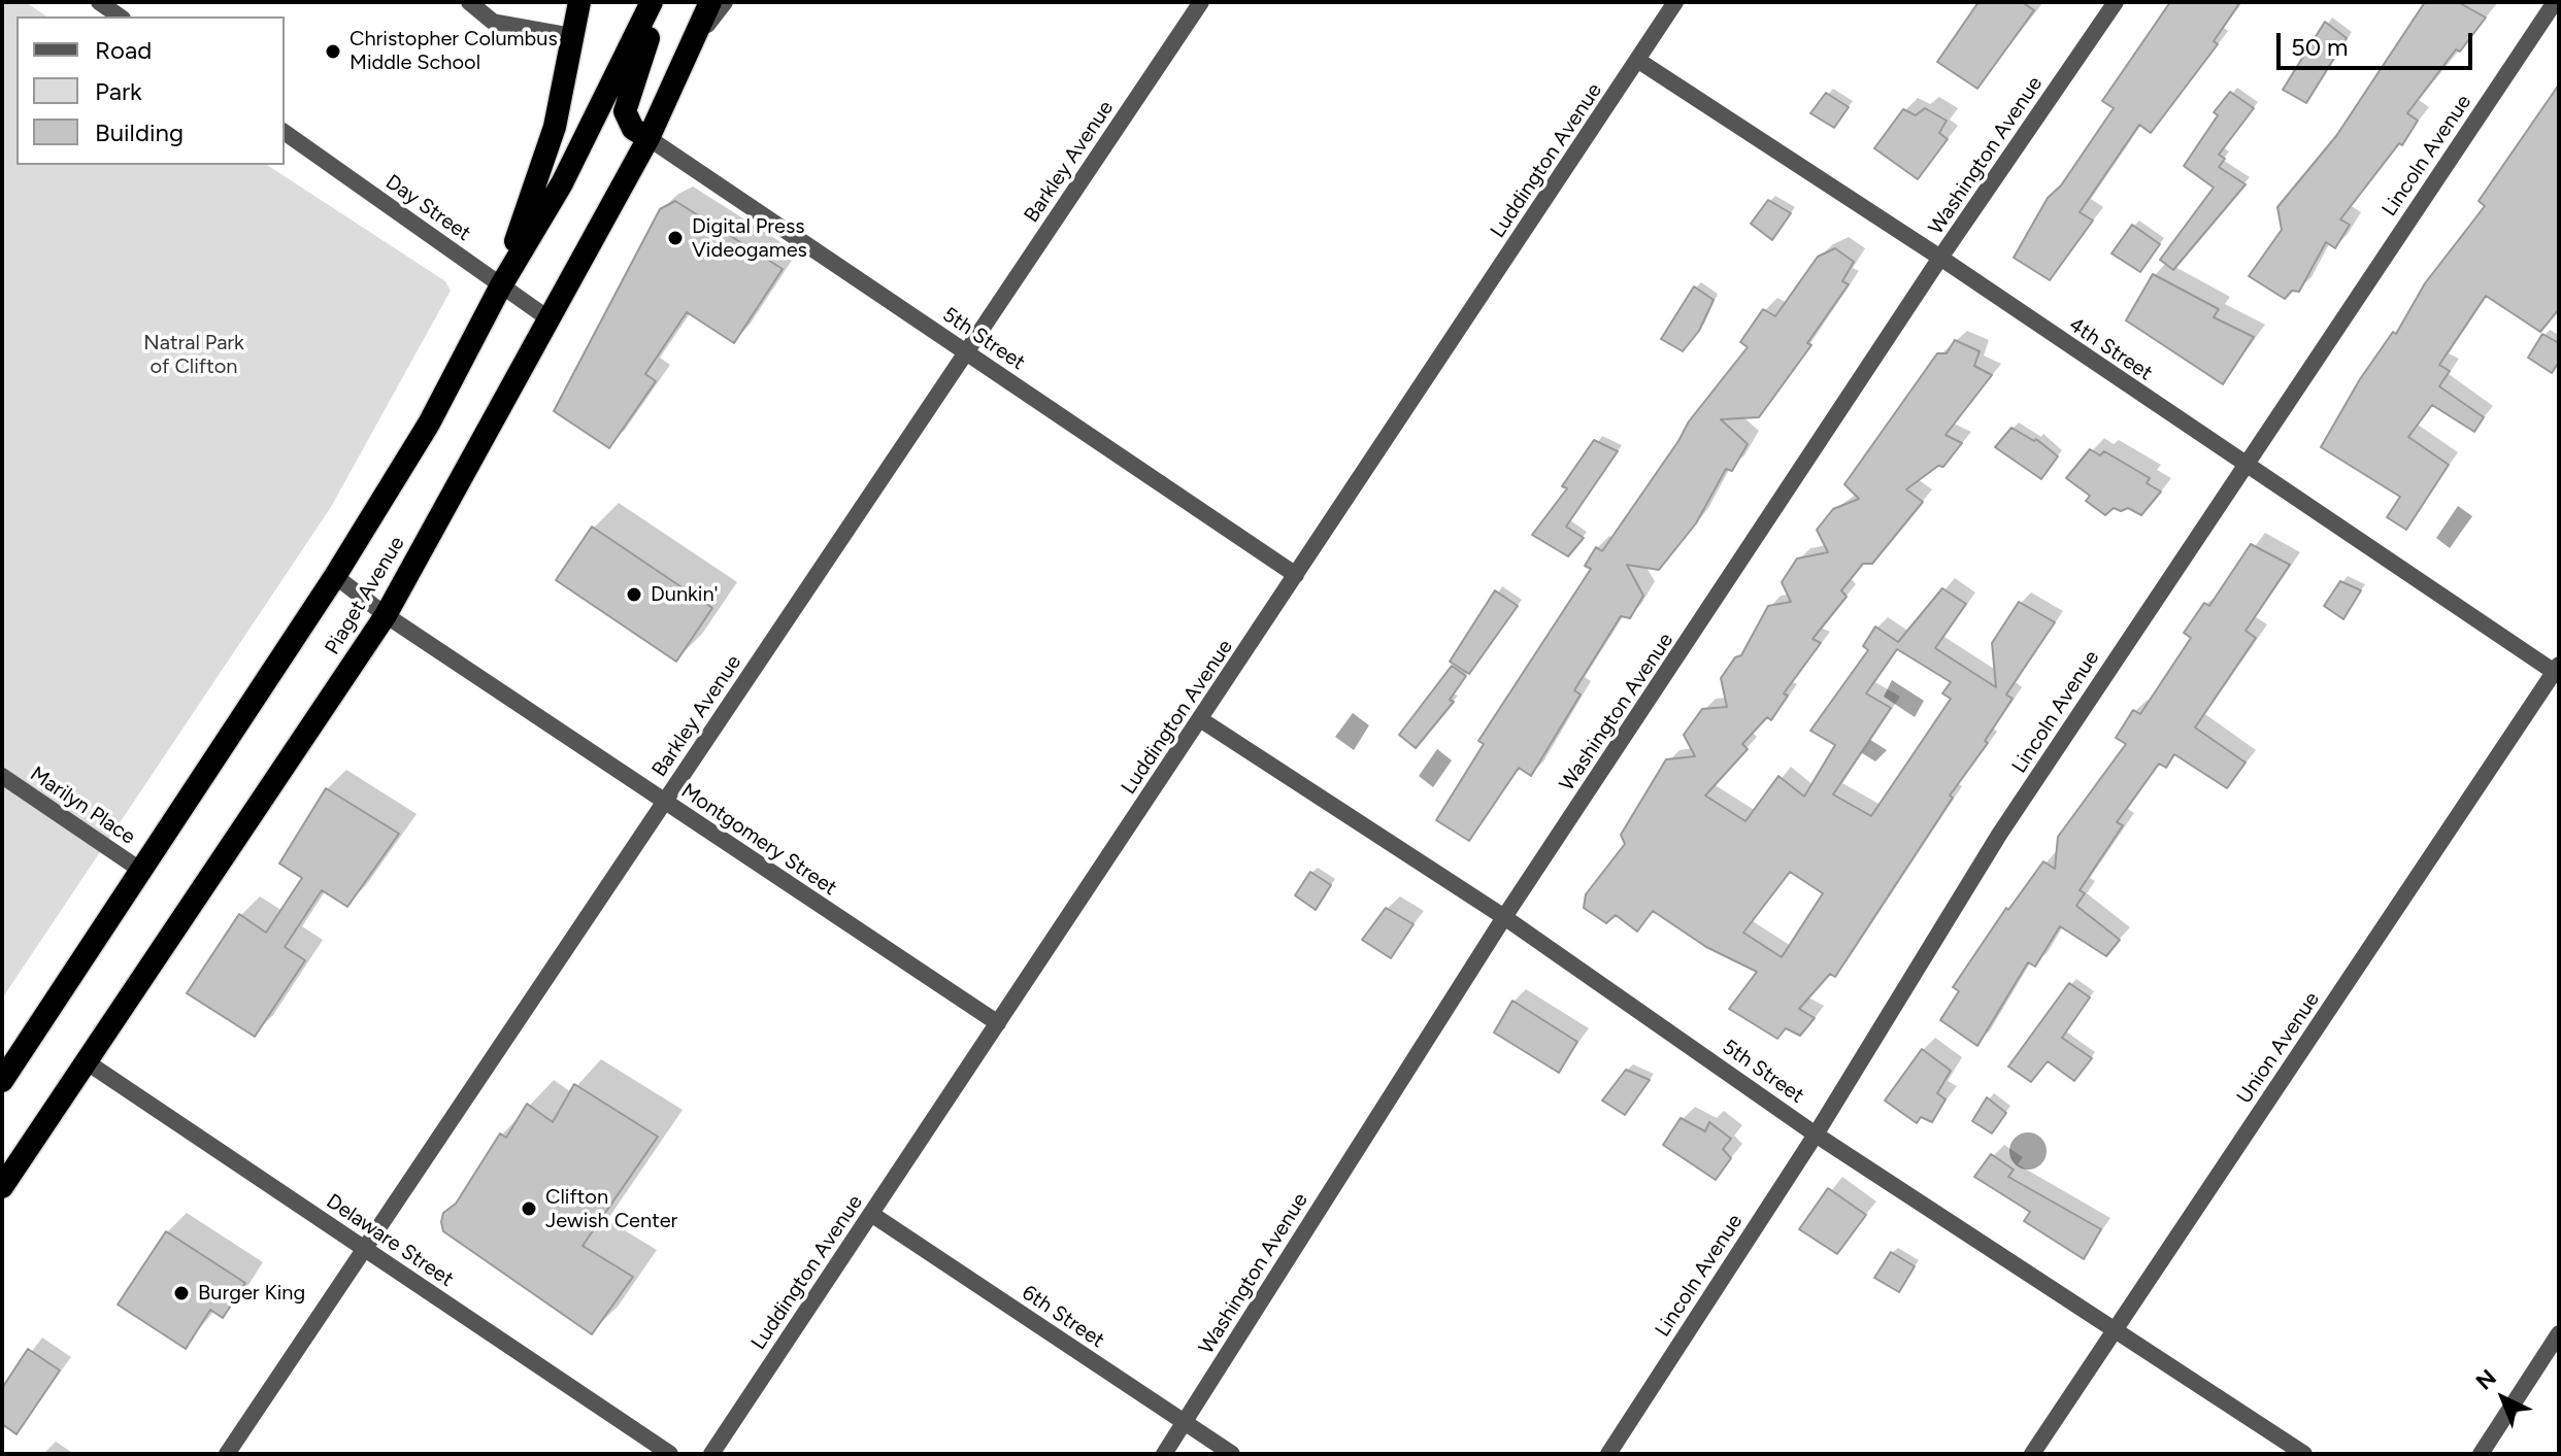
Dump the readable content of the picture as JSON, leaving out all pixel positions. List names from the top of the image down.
{
  "streets": {
    "highway": ["Piaget Avenue"],
    "street": [
      "Washington Avenue",
      "Lincoln Avenue",
      "Luddington Avenue",
      "Barkley Avenue",
      "Day Street",
      "5th Street",
      "4th Street",
      "Marilyn Place",
      "Montgomery Street",
      "Union Avenue",
      "Delaware Street",
      "6th Street"
    ]
  },
  "crossings": [
    ["Washington Avenue", "5th Street"],
    ["Washington Avenue", "4th Street"],
    ["Washington Avenue", "6th Street"],
    ["Lincoln Avenue", "5th Street"],
    ["Lincoln Avenue", "4th Street"],
    ["Luddington Avenue", "5th Street"],
    ["Luddington Avenue", "4th Street"],
    ["Luddington Avenue", "Montgomery Street"],
    ["Luddington Avenue", "6th Street"],
    ["Barkley Avenue", "5th Street"],
    ["Barkley Avenue", "Montgomery Street"],
    ["Barkley Avenue", "Delaware Street"],
    ["Day Street", "Piaget Avenue"],
    ["5th Street", "Piaget Avenue"],
    ["5th Street", "Union Avenue"],
    ["4th Street", "Union Avenue"],
    ["Piaget Avenue", "Marilyn Place"],
    ["Piaget Avenue", "Montgomery Street"],
    ["Piaget Avenue", "Delaware Street"]
  ],
  "parks": ["Natral Park of Clifton"],
  "places": [
    "Christopher Columbus Middle School",
    "Digital Press Videogames",
    "Dunkin'",
    "Clifton Jewish Center",
    "Burger King"
  ],
  "legend": ["Road", "Park", "Building"],
  "scale_bar": "50 m",
  "north": "top left"
}
